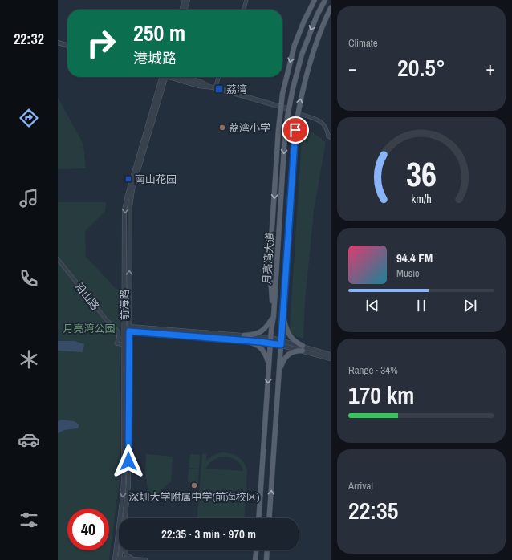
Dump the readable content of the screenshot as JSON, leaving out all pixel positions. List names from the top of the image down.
{
  "streets": {
    "main road": ["月亮湾大道"],
    "street": ["沿山路", "前海路"]
  },
  "crossings": [
    ["沿山路", "前海路"]
  ],
  "parks": ["月亮湾公园"],
  "places": {
    "transit": ["荔湾", "南山花园"],
    "other": ["荔湾小学", "深圳大学附属中学(前海校区)"]
  },
  "page": {
    "tabs": "22:32",
    "tile": [
      "Climate",
      ["Range · 34%", "170 km"],
      ["Arrival", "22:35"]
    ],
    "turn": ["250 m", "港城路"],
    "heat": ["−", "20.5°", "+"],
    "song": ["94.4 FM", "Music"],
    "limit": "40",
    "trip": "22:35 · 3 min · 970 m",
    "gauge": ["36", "km/h"]
  }
}
